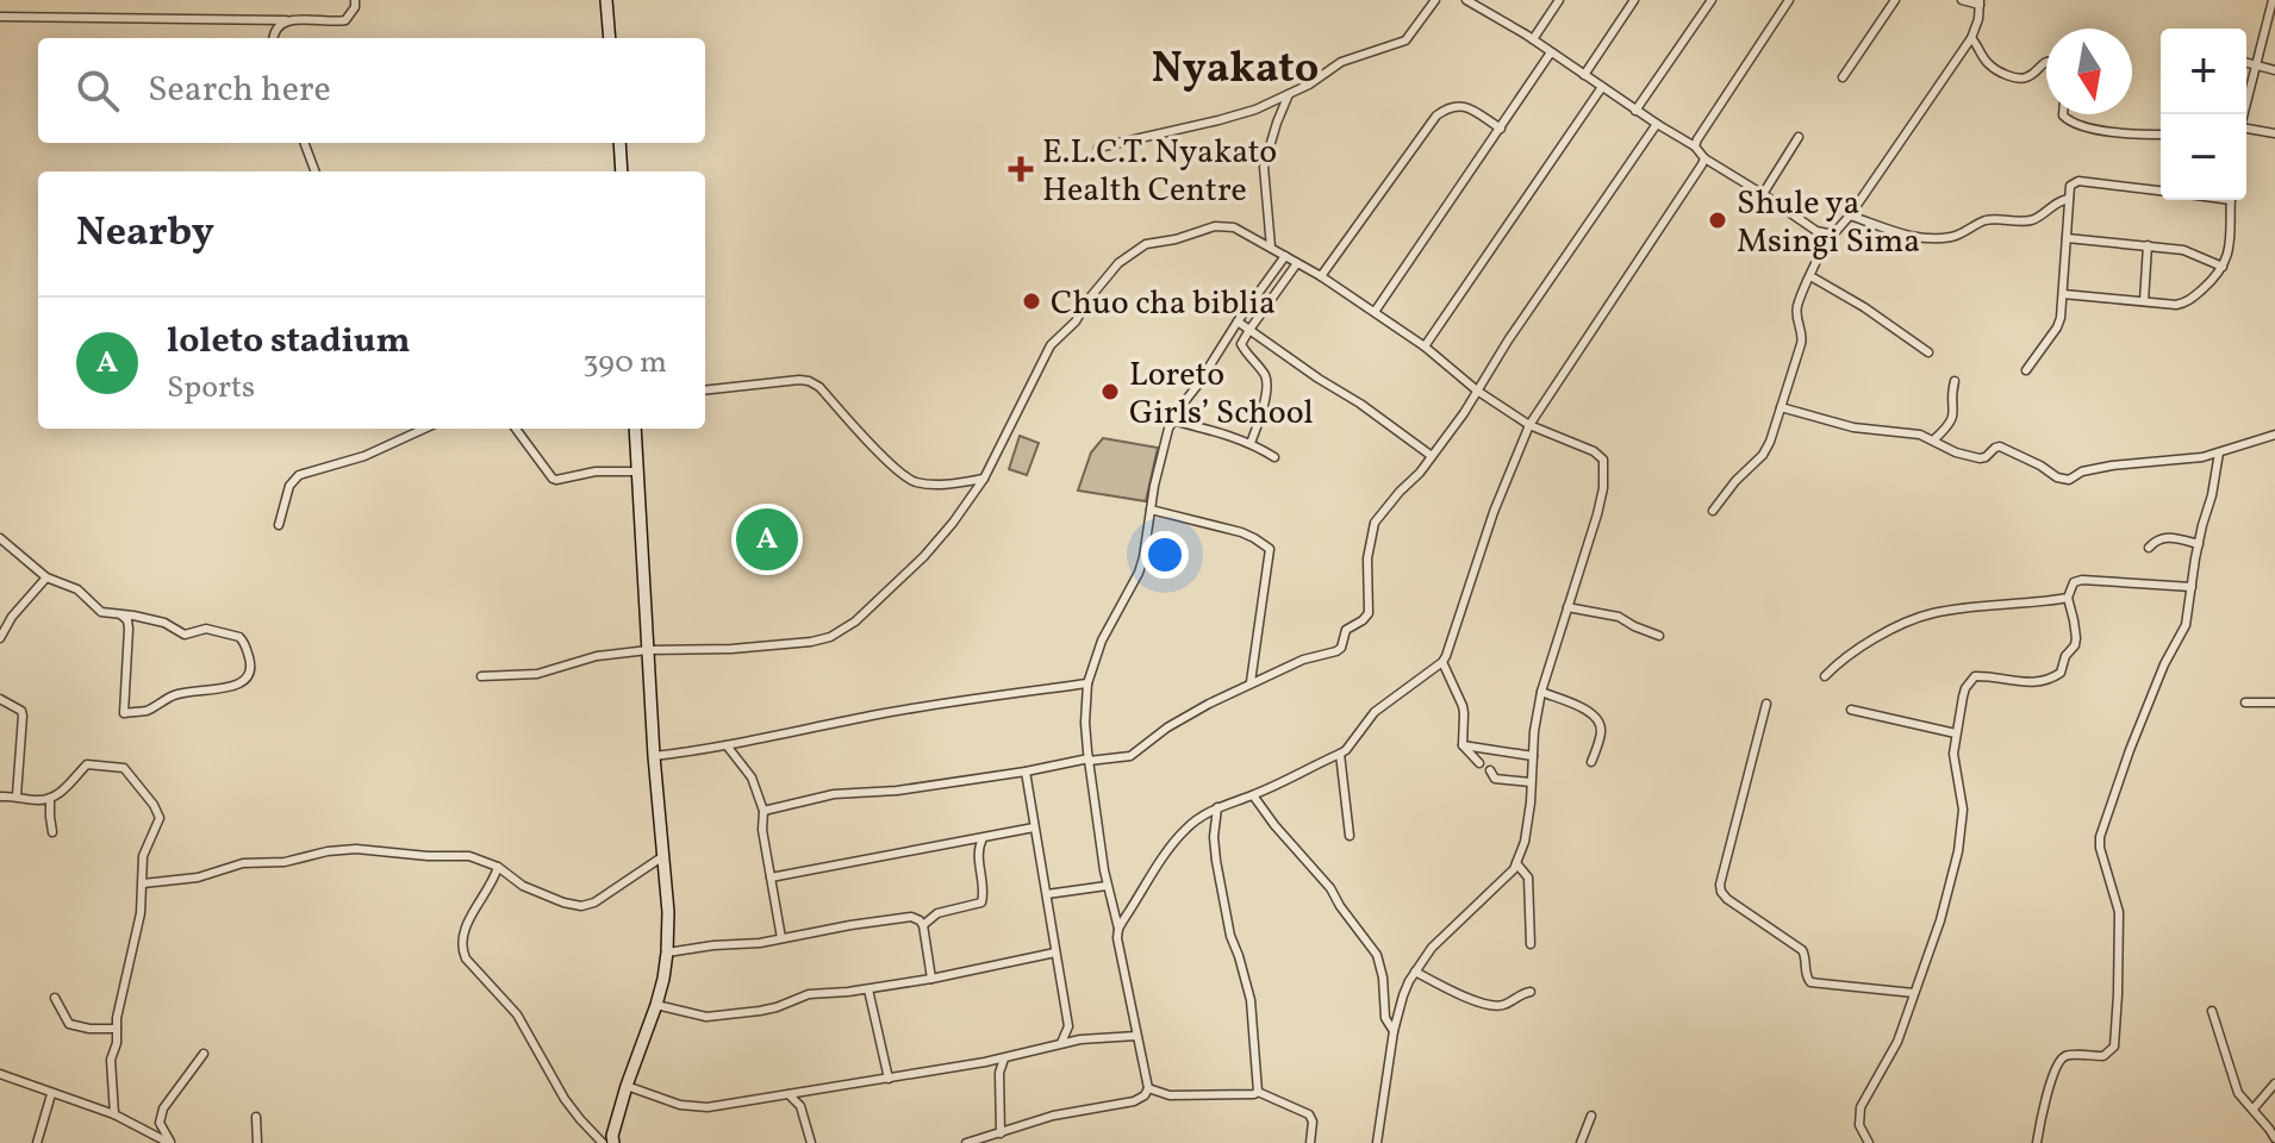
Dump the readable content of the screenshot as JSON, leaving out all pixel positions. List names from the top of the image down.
{
  "districts": ["Nyakato"],
  "places": {
    "health": ["E.L.C.T. Nyakato Health Centre"],
    "other": ["Shule ya Msingi Sima", "Chuo cha biblia", "Loreto Girls’ School"]
  },
  "north": "bottom",
  "page": {
    "map_buttons": ["+", "−"],
    "search": "Search here",
    "heading": "Nearby",
    "list": [
      {
        "mark": "A",
        "name": "loleto stadium",
        "note": "Sports",
        "value": "390 m"
      }
    ],
    "pins": "A"
  }
}
